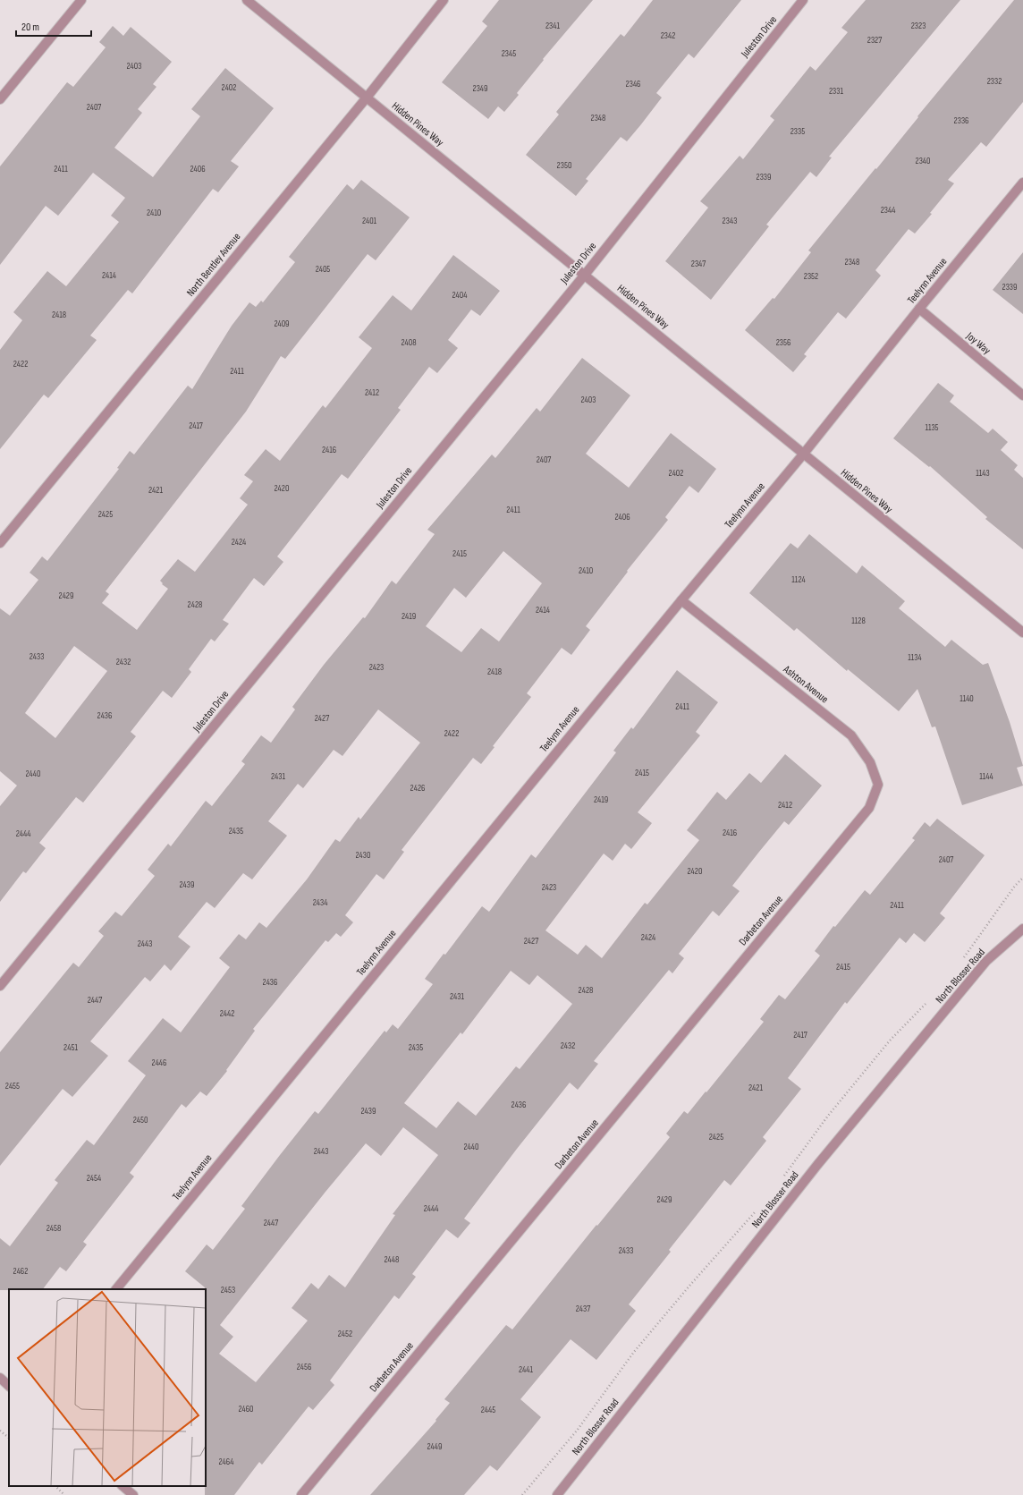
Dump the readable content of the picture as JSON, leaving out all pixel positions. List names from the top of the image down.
{
  "streets": {
    "street": [
      "Juleston Drive",
      "Hidden Pines Way",
      "North Bentley Avenue",
      "Teelynn Avenue",
      "Joy Way",
      "Ashton Avenue",
      "Darbeton Avenue",
      "North Blosser Road"
    ]
  },
  "crossings": [
    ["Juleston Drive", "Hidden Pines Way"],
    ["Hidden Pines Way", "North Bentley Avenue"],
    ["Hidden Pines Way", "Teelynn Avenue"],
    ["Teelynn Avenue", "Joy Way"],
    ["Teelynn Avenue", "Ashton Avenue"],
    ["Ashton Avenue", "Darbeton Avenue"]
  ],
  "house_numbers": [
    "2341",
    "2323",
    "2342",
    "2327",
    "2345",
    "2403",
    "2332",
    "2346",
    "2402",
    "2349",
    "2331",
    "2407",
    "2348",
    "2336",
    "2335",
    "2340",
    "2350",
    "2411",
    "2406",
    "2339",
    "2344",
    "2410",
    "2401",
    "2343",
    "2348",
    "2347",
    "2405",
    "2414",
    "2352",
    "2339",
    "2404",
    "2418",
    "2409",
    "2408",
    "2356",
    "2422",
    "2411",
    "2412",
    "2403",
    "2417",
    "1135",
    "2416",
    "2407",
    "2402",
    "1143",
    "2420",
    "2421",
    "2411",
    "2425",
    "2406",
    "2424",
    "2415",
    "2410",
    "1124",
    "2429",
    "2428",
    "2414",
    "2419",
    "1128",
    "2433",
    "1134",
    "2432",
    "2423",
    "2418",
    "1140",
    "2411",
    "2436",
    "2427",
    "2422",
    "2415",
    "2440",
    "2431",
    "1144",
    "2426",
    "2419",
    "2412",
    "2435",
    "2416",
    "2444",
    "2430",
    "2407",
    "2420",
    "2439",
    "2423",
    "2434",
    "2411",
    "2424",
    "2427",
    "2443",
    "2415",
    "2436",
    "2428",
    "2431",
    "2447",
    "2442",
    "2417",
    "2432",
    "2451",
    "2435",
    "2446",
    "2455",
    "2421",
    "2436",
    "2439",
    "2450",
    "2425",
    "2440",
    "2443",
    "2454",
    "2429",
    "2444",
    "2447",
    "2458",
    "2433",
    "2448",
    "2462",
    "2453",
    "2437",
    "2452",
    "2456",
    "2441",
    "2460",
    "2445",
    "2449",
    "2464"
  ],
  "scale_bar": "20 m"
}
